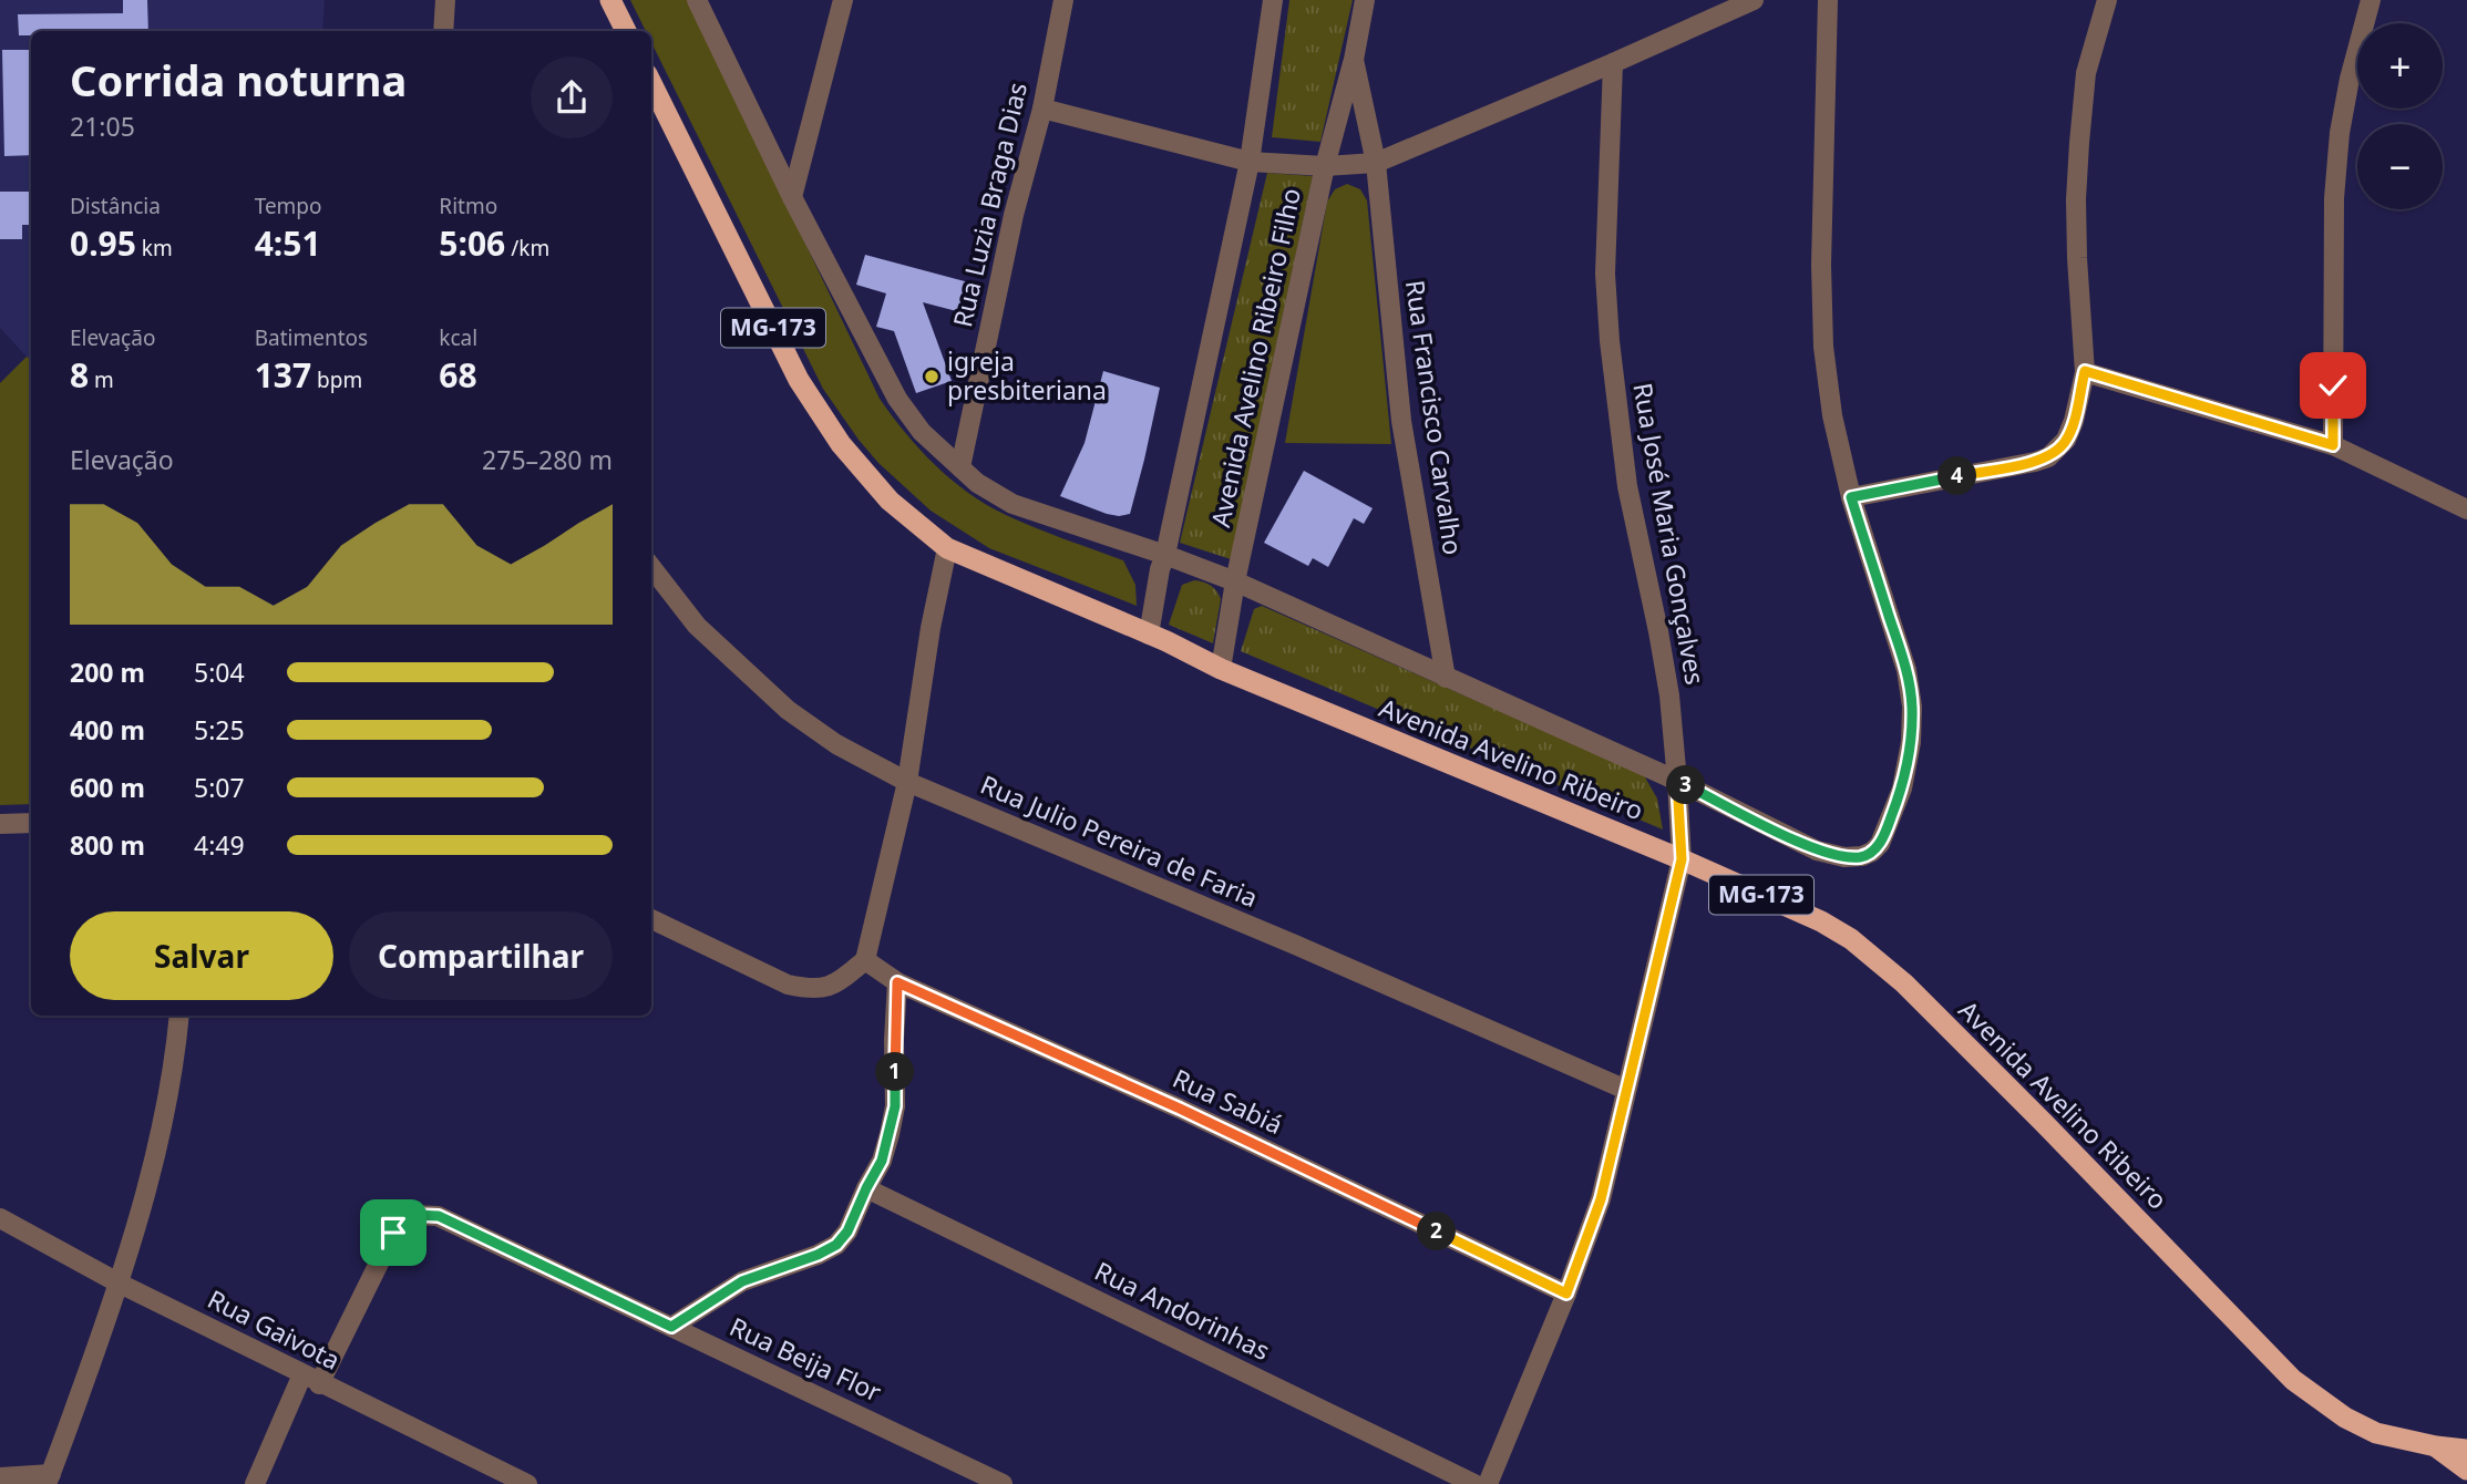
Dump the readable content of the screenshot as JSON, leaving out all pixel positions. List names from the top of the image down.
{
  "streets": {
    "highway": ["MG-173", "Avenida Avelino Ribeiro"],
    "street": [
      "Rua Luzia Braga Dias",
      "Avenida Avelino Ribeiro Filho",
      "Rua Francisco Carvalho",
      "Rua José Maria Gonçalves",
      "Rua Julio Pereira de Faria",
      "Rua Sabiá",
      "Rua Andorinhas",
      "Rua Gaivota",
      "Rua Beija Flor"
    ]
  },
  "crossings": [
    ["Rua Luzia Braga Dias", "MG-173"],
    ["MG-173", "Avenida Avelino Ribeiro Filho"],
    ["MG-173", "Avenida Avelino Ribeiro"],
    ["Avenida Avelino Ribeiro Filho", "Rua Francisco Carvalho"],
    ["Avenida Avelino Ribeiro Filho", "Avenida Avelino Ribeiro"],
    ["Rua José Maria Gonçalves", "Avenida Avelino Ribeiro"],
    ["Rua José Maria Gonçalves", "Rua Julio Pereira de Faria"],
    ["Rua José Maria Gonçalves", "Rua Sabiá"],
    ["Rua Gaivota", "Rua Beija Flor"]
  ],
  "places": ["igreja presbiteriana"],
  "page": {
    "map_buttons": ["+", "−"],
    "heading": ["Corrida noturna", "21:05"],
    "stats": [
      ["Distância", "0.95 km"],
      ["Tempo", "4:51"],
      ["Ritmo", "5:06 /km"],
      ["Elevação", "8 m"],
      ["Batimentos", "137 bpm"],
      ["kcal", "68"]
    ],
    "chart": ["Elevação", "275–280 m"],
    "pins": [
      "4",
      "3",
      "1",
      "2"
    ],
    "list": [
      {
        "name": "200 m",
        "note": "5:04"
      },
      {
        "name": "400 m",
        "note": "5:25"
      },
      {
        "name": "600 m",
        "note": "5:07"
      },
      {
        "name": "800 m",
        "note": "4:49"
      }
    ],
    "buttons": ["Salvar", "Compartilhar"]
  }
}
